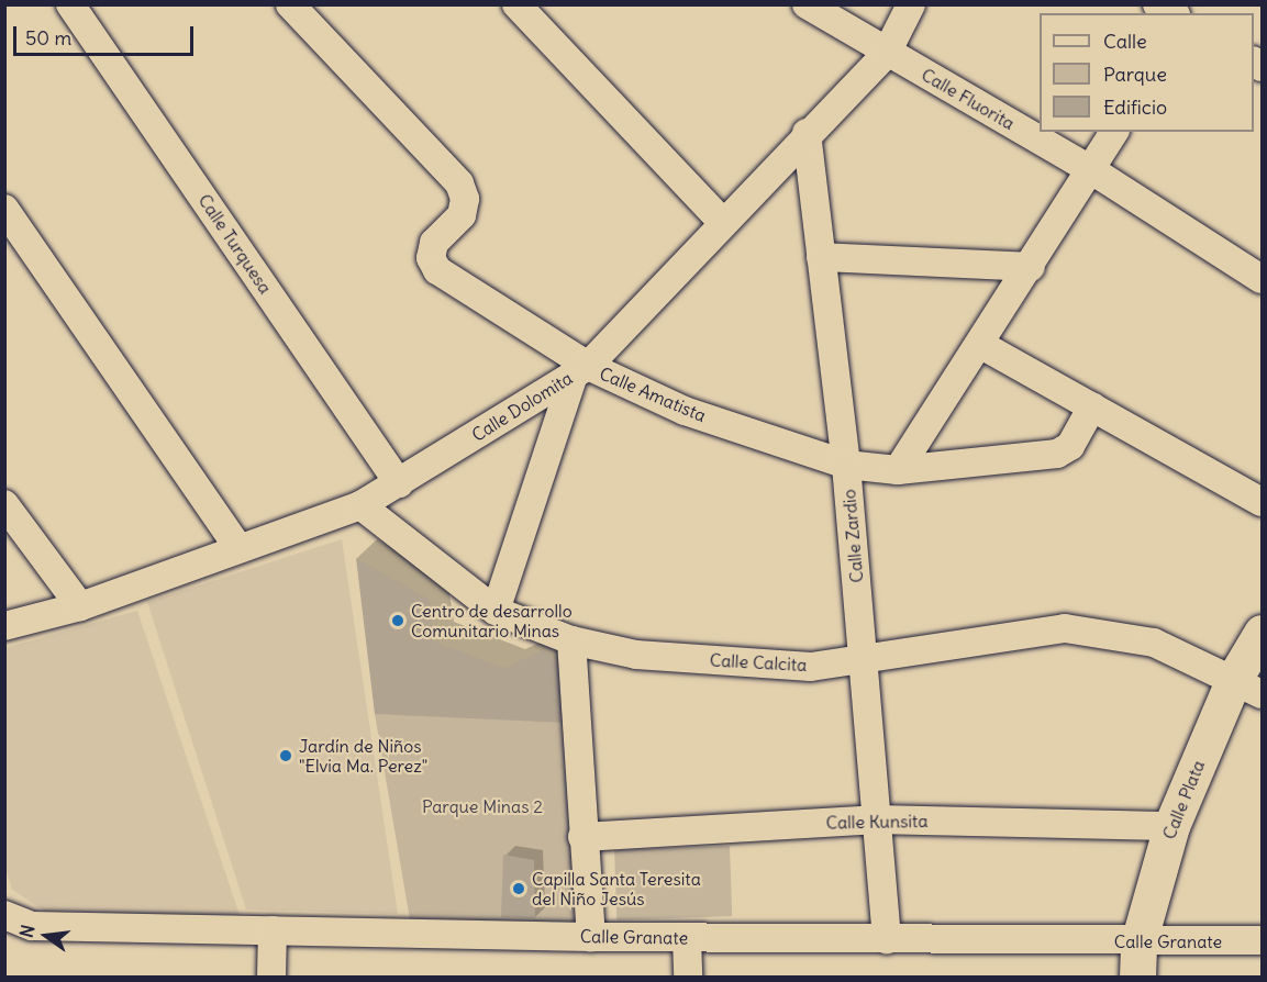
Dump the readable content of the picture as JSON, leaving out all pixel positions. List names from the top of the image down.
{
  "streets": {
    "main road": ["Calle Plata"],
    "street": [
      "Calle Fluorita",
      "Calle Turquesa",
      "Calle Amatista",
      "Calle Dolomita",
      "Calle Zardio",
      "Calle Calcita",
      "Calle Kunsita",
      "Calle Granate"
    ]
  },
  "crossings": [
    ["Calle Fluorita", "Calle Dolomita"],
    ["Calle Turquesa", "Calle Dolomita"],
    ["Calle Amatista", "Calle Dolomita"],
    ["Calle Amatista", "Calle Zardio"],
    ["Calle Dolomita", "Calle Zardio"],
    ["Calle Dolomita", "Calle Calcita"],
    ["Calle Zardio", "Calle Calcita"],
    ["Calle Zardio", "Calle Kunsita"],
    ["Calle Zardio", "Calle Granate"],
    ["Calle Calcita", "Calle Plata"],
    ["Calle Plata", "Calle Kunsita"],
    ["Calle Plata", "Calle Granate"]
  ],
  "parks": ["Parque Minas 2"],
  "places": ["Centro de desarrollo Comunitario Minas", "Jardín de Niños \"Elvia Ma. Perez\"", "Capilla Santa Teresita del Niño Jesús"],
  "legend": ["Calle", "Parque", "Edificio"],
  "scale_bar": "50 m",
  "north": "left"
}
